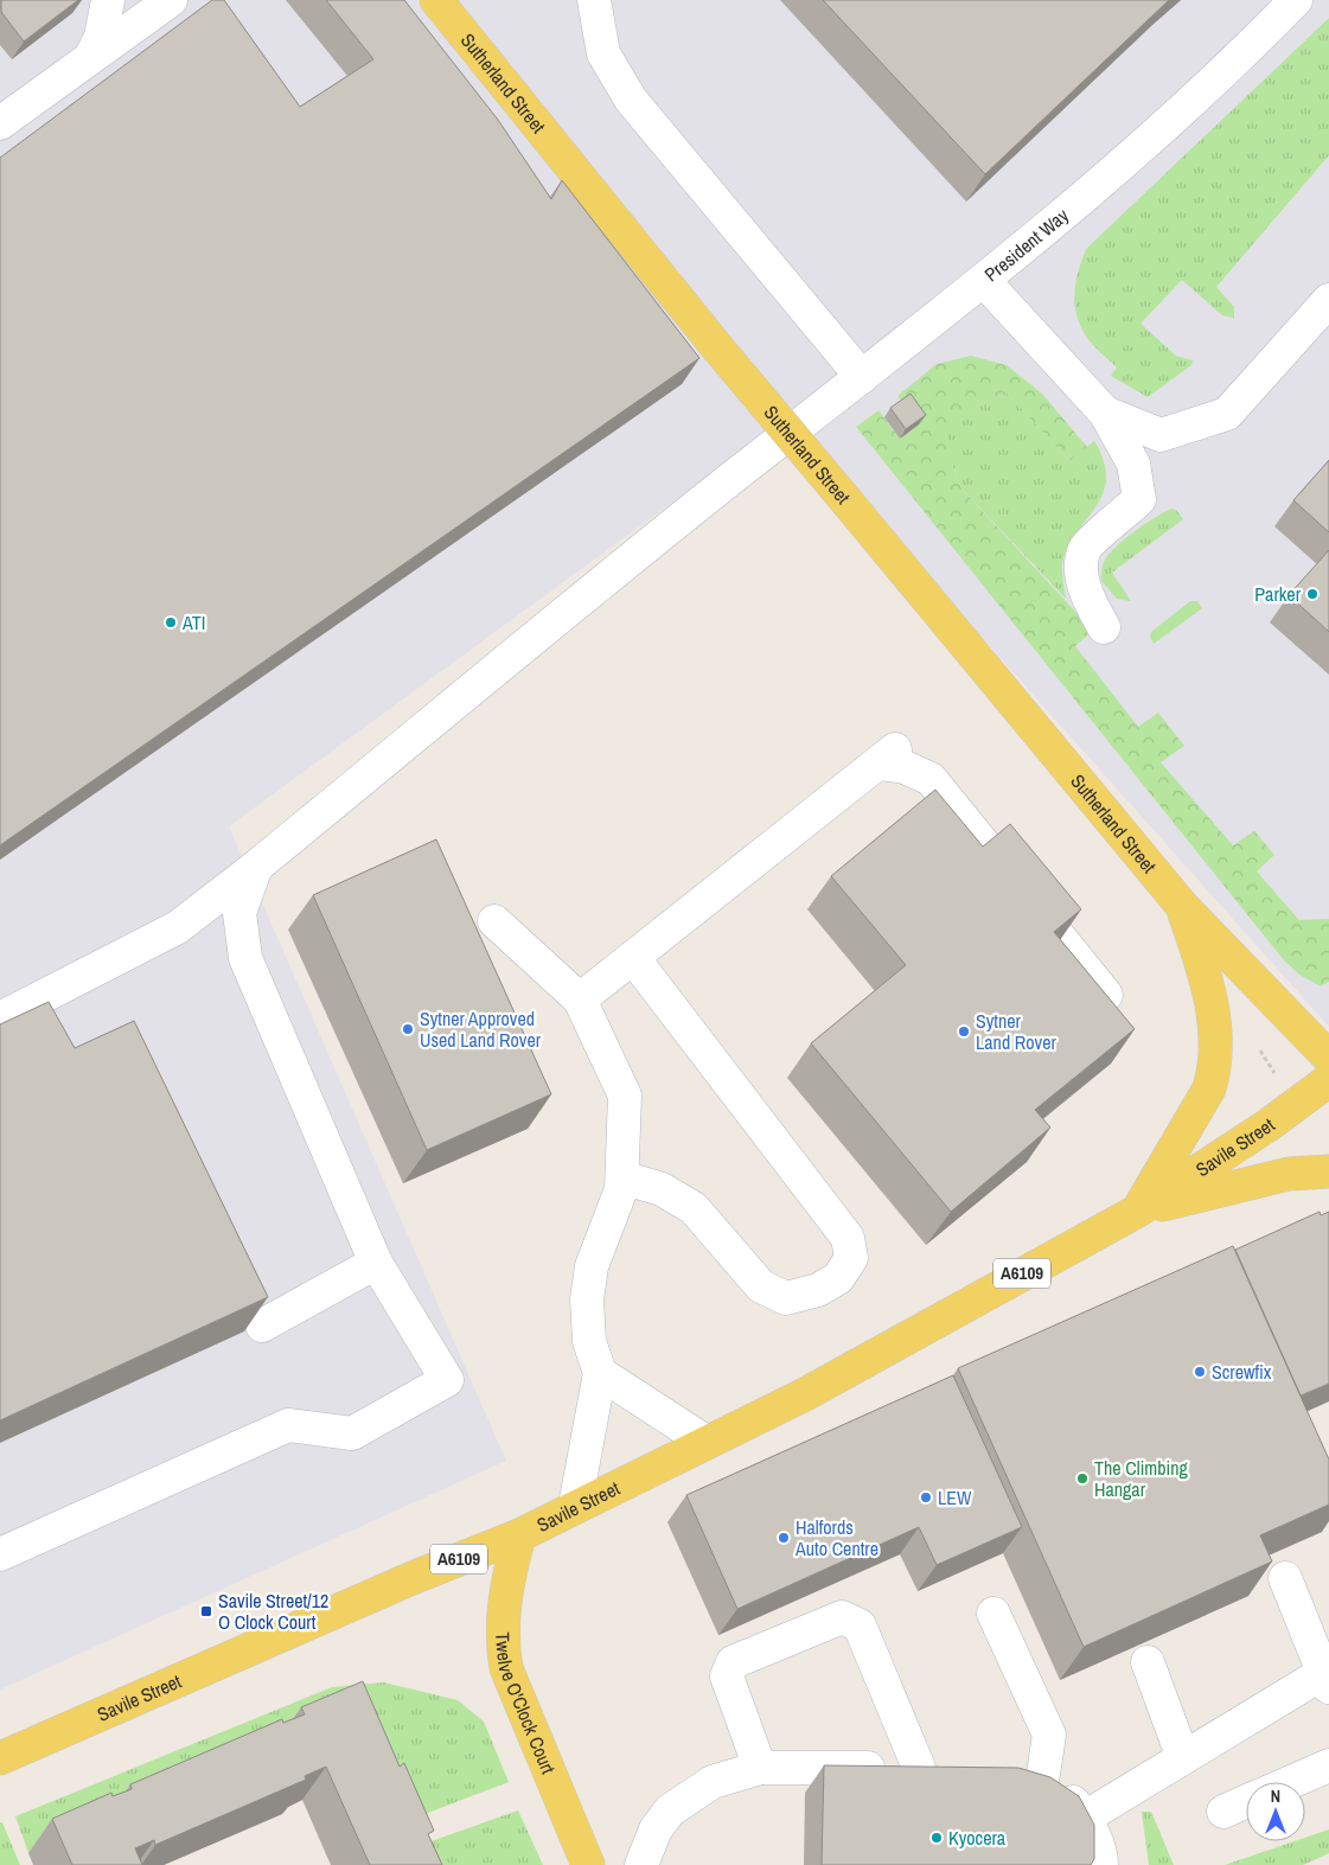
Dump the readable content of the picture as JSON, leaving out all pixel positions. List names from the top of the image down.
{
  "streets": {
    "main road": [
      "Sutherland Street",
      "Savile Street",
      "A6109",
      "Twelve O'Clock Court"
    ],
    "street": ["President Way"]
  },
  "crossings": [
    ["Sutherland Street", "Savile Street"],
    ["Savile Street", "Twelve O'Clock Court"]
  ],
  "places": {
    "other": [
      "Parker",
      "ATI",
      "Sytner Approved Used Land Rover",
      "Sytner Land Rover",
      "Screwfix",
      "The Climbing Hangar",
      "LEW",
      "Halfords Auto Centre",
      "Kyocera"
    ],
    "transit": ["Savile Street/12 O Clock Court"]
  },
  "north": "top"
}
